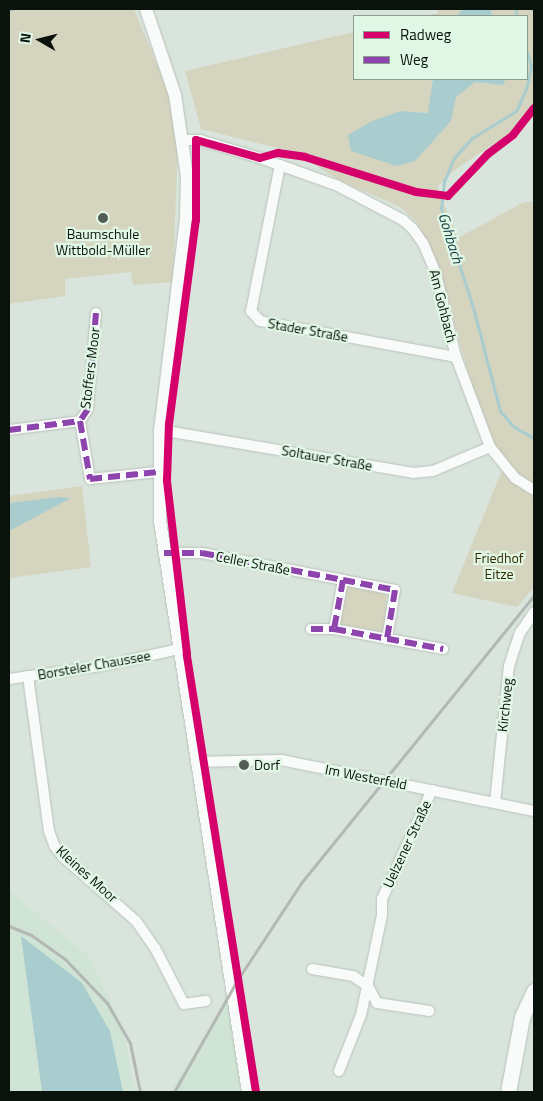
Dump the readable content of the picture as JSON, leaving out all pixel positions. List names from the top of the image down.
{
  "streets": {
    "street": [
      "Am Gohbach",
      "Stader Straße",
      "Stoffers Moor",
      "Soltauer Straße",
      "Celler Straße",
      "Borsteler Chaussee",
      "Kirchweg",
      "Im Westerfeld",
      "Uelzener Straße",
      "Kleines Moor"
    ]
  },
  "crossings": [
    ["Am Gohbach", "Stader Straße"],
    ["Am Gohbach", "Soltauer Straße"],
    ["Borsteler Chaussee", "Kleines Moor"],
    ["Kirchweg", "Im Westerfeld"],
    ["Im Westerfeld", "Uelzener Straße"]
  ],
  "water": ["Gohbach"],
  "parks": ["Friedhof Eitze"],
  "places": ["Baumschule Wittbold-Müller", "Dorf"],
  "legend": ["Radweg", "Weg"],
  "north": "left"
}
